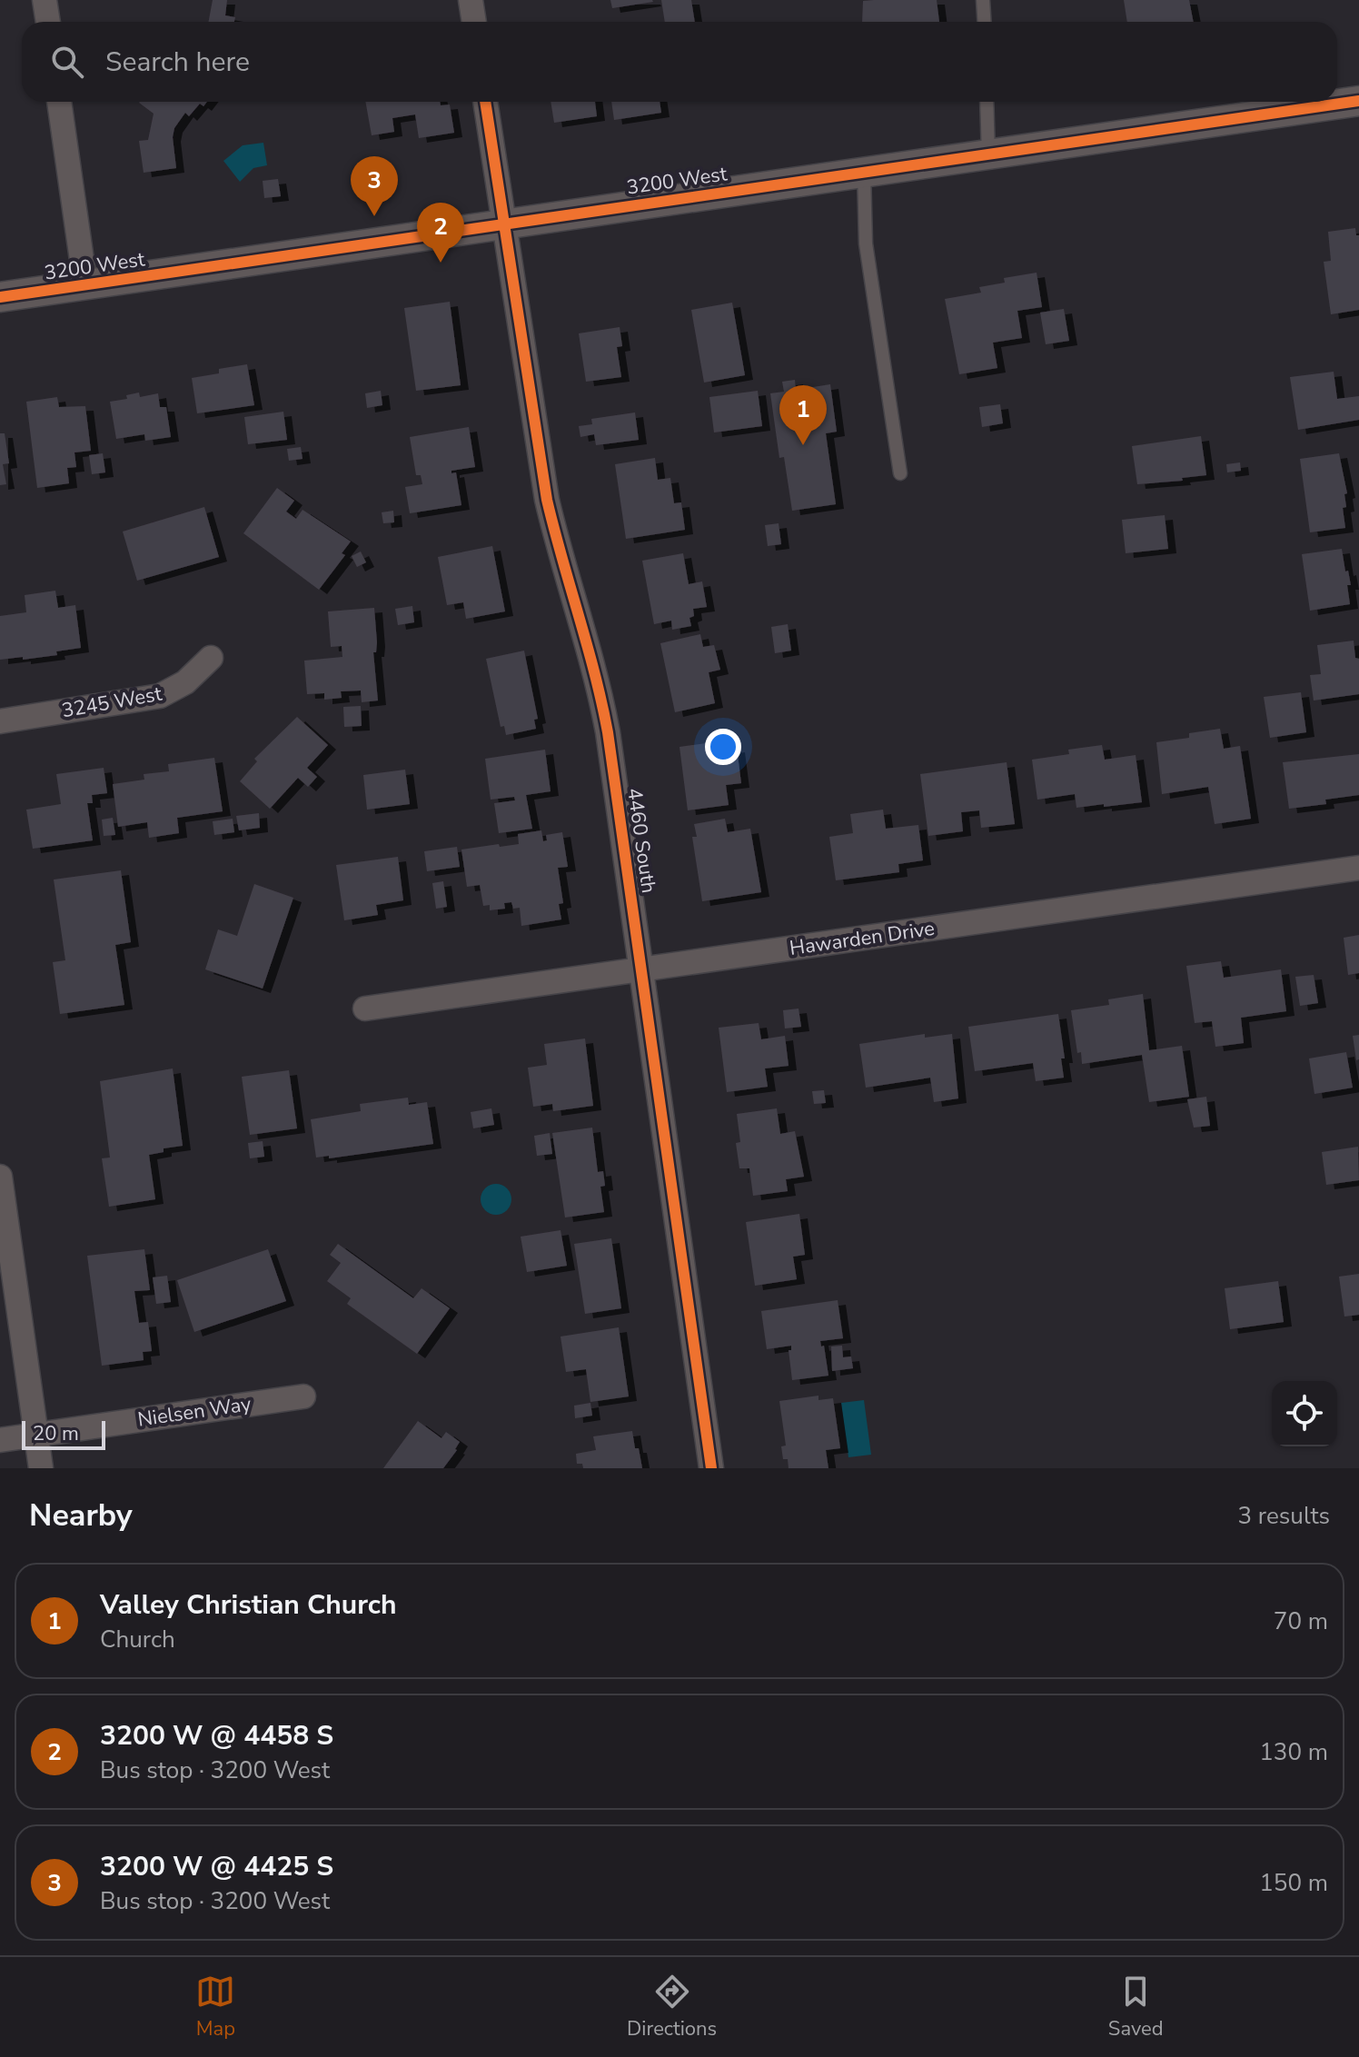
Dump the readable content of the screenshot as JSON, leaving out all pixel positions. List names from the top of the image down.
{
  "streets": {
    "street": [
      "3200 West",
      "3245 West",
      "4460 South",
      "Hawarden Drive",
      "Nielsen Way"
    ]
  },
  "crossings": [
    ["3200 West", "4460 South"],
    ["4460 South", "Hawarden Drive"]
  ],
  "scale_bar": "20 m",
  "page": {
    "search": "Search here",
    "pins": ["3", "2", "1"],
    "scale": "20 m",
    "heading": ["Nearby", "3 results"],
    "list": [
      {
        "mark": "1",
        "name": "Valley Christian Church",
        "note": "Church",
        "value": "70 m"
      },
      {
        "mark": "2",
        "name": "3200 W @ 4458 S",
        "note": "Bus stop · 3200 West",
        "value": "130 m"
      },
      {
        "mark": "3",
        "name": "3200 W @ 4425 S",
        "note": "Bus stop · 3200 West",
        "value": "150 m"
      }
    ],
    "nav": ["Map", "Directions", "Saved"]
  }
}
